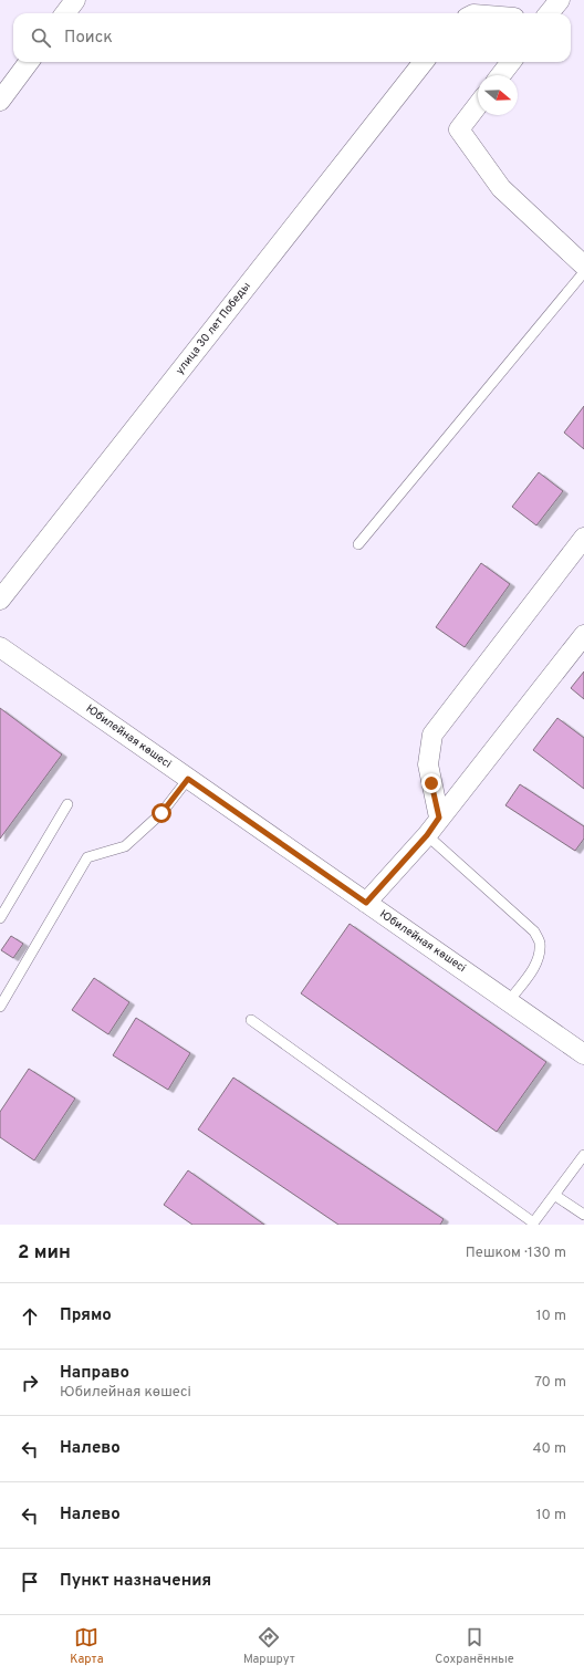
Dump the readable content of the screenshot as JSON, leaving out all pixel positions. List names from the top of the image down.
{
  "streets": {
    "street": ["улица 30 лет Победы", "Юбилейная көшесі"]
  },
  "north": "right",
  "page": {
    "search": "Поиск",
    "heading": ["2 мин", "Пешком · 130 m"],
    "list": [
      ["Прямо", "10 m"],
      ["Направо", "Юбилейная көшесі", "70 m"],
      ["Налево", "40 m"],
      ["Налево", "10 m"],
      "Пункт назначения"
    ],
    "nav": ["Карта", "Маршрут", "Сохранённые"]
  }
}
